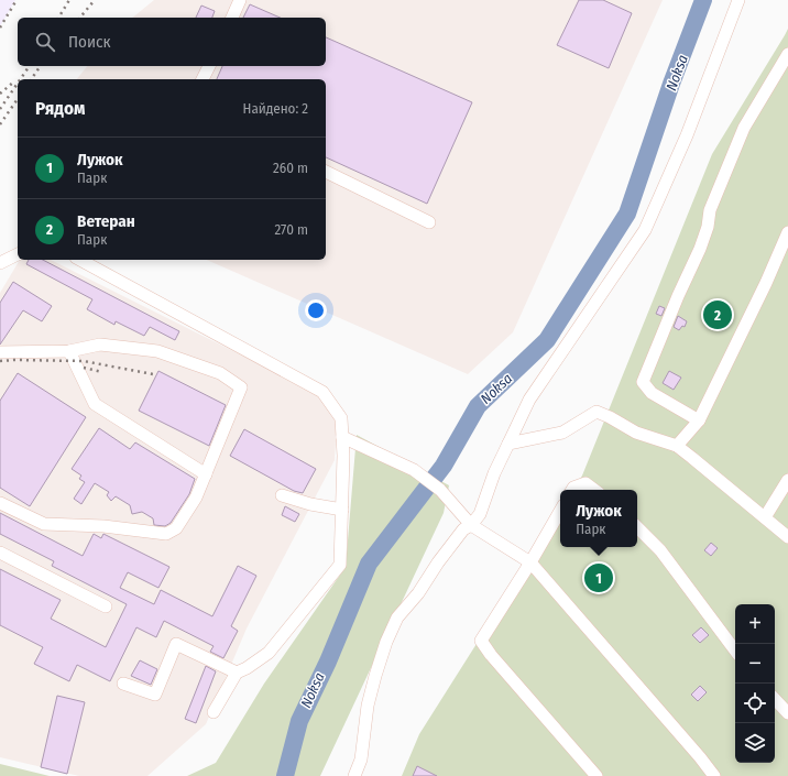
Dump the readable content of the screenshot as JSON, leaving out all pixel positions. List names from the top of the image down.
{
  "water": ["Noksa"],
  "page": {
    "search": "Поиск",
    "heading": ["Рядом", "Найдено: 2"],
    "list": [
      {
        "mark": "1",
        "name": "Лужок",
        "note": "Парк",
        "value": "260 m"
      },
      {
        "mark": "2",
        "name": "Ветеран",
        "note": "Парк",
        "value": "270 m"
      }
    ],
    "pins": ["2", "1"],
    "popup": ["Лужок", "Парк"],
    "map_buttons": ["+", "−"]
  }
}
